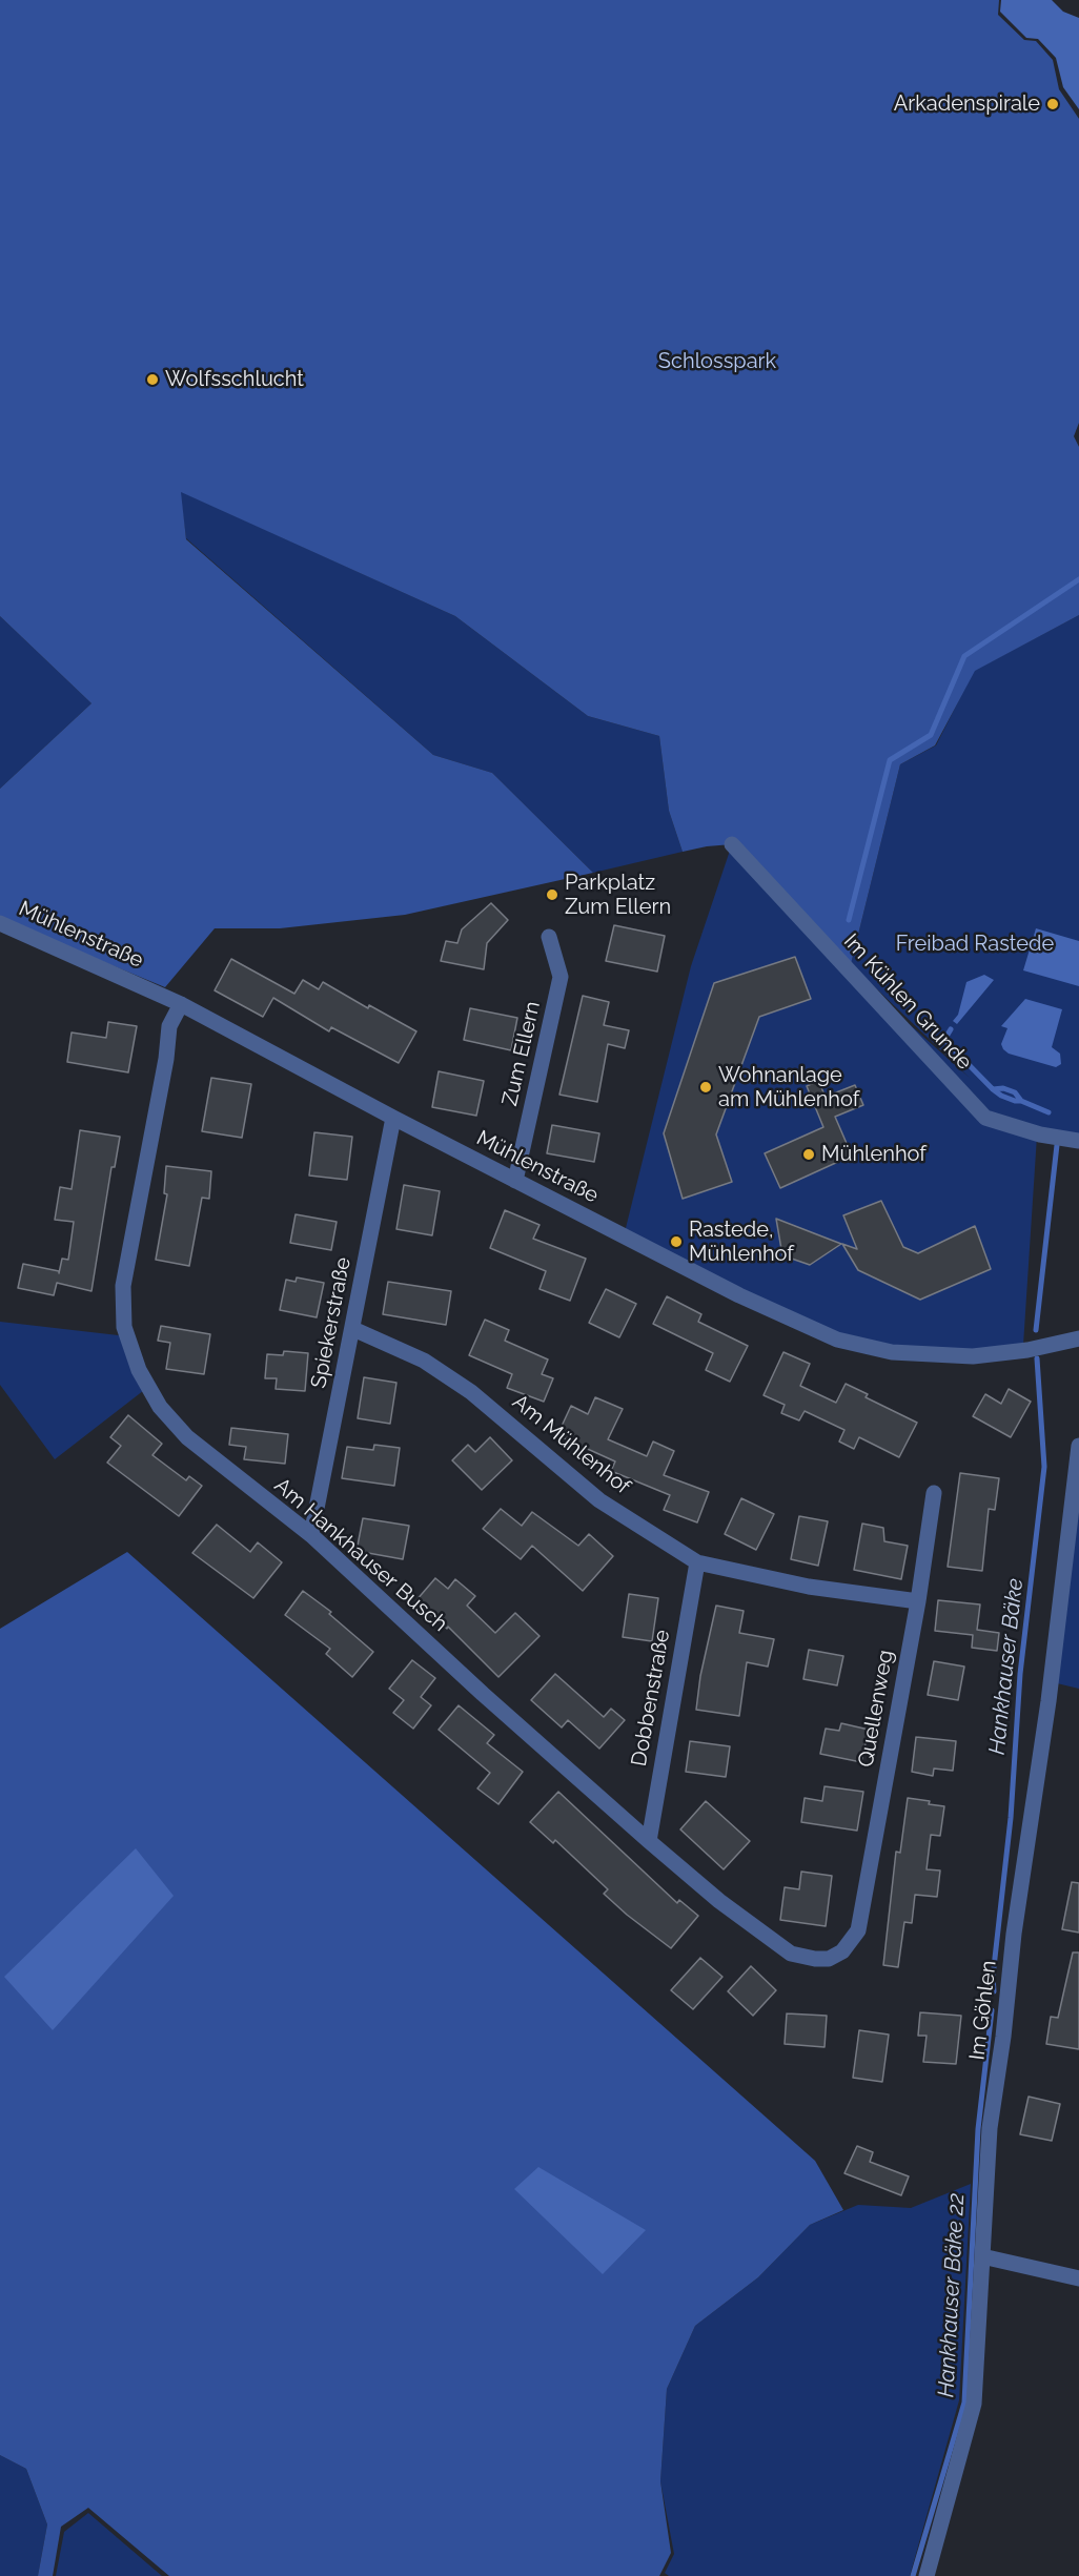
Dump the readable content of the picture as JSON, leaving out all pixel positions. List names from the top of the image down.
{
  "streets": {
    "street": [
      "Mühlenstraße",
      "Im Kühlen Grunde",
      "Zum Ellern",
      "Spiekerstraße",
      "Am Mühlenhof",
      "Am Hankhauser Busch",
      "Dobbenstraße",
      "Quellenweg",
      "Im Göhlen"
    ]
  },
  "crossings": [
    ["Mühlenstraße", "Zum Ellern"],
    ["Mühlenstraße", "Spiekerstraße"],
    ["Mühlenstraße", "Am Hankhauser Busch"],
    ["Spiekerstraße", "Am Mühlenhof"],
    ["Spiekerstraße", "Am Hankhauser Busch"],
    ["Am Mühlenhof", "Dobbenstraße"],
    ["Am Mühlenhof", "Quellenweg"],
    ["Am Hankhauser Busch", "Dobbenstraße"],
    ["Am Hankhauser Busch", "Quellenweg"]
  ],
  "water": ["Hankhauser Bäke", "Hankhauser Bäke 22"],
  "parks": ["Schlosspark", "Freibad Rastede"],
  "places": [
    "Arkadenspirale",
    "Wolfsschlucht",
    "Parkplatz Zum Ellern",
    "Wohnanlage am Mühlenhof",
    "Mühlenhof",
    "Rastede, Mühlenhof"
  ]
}
